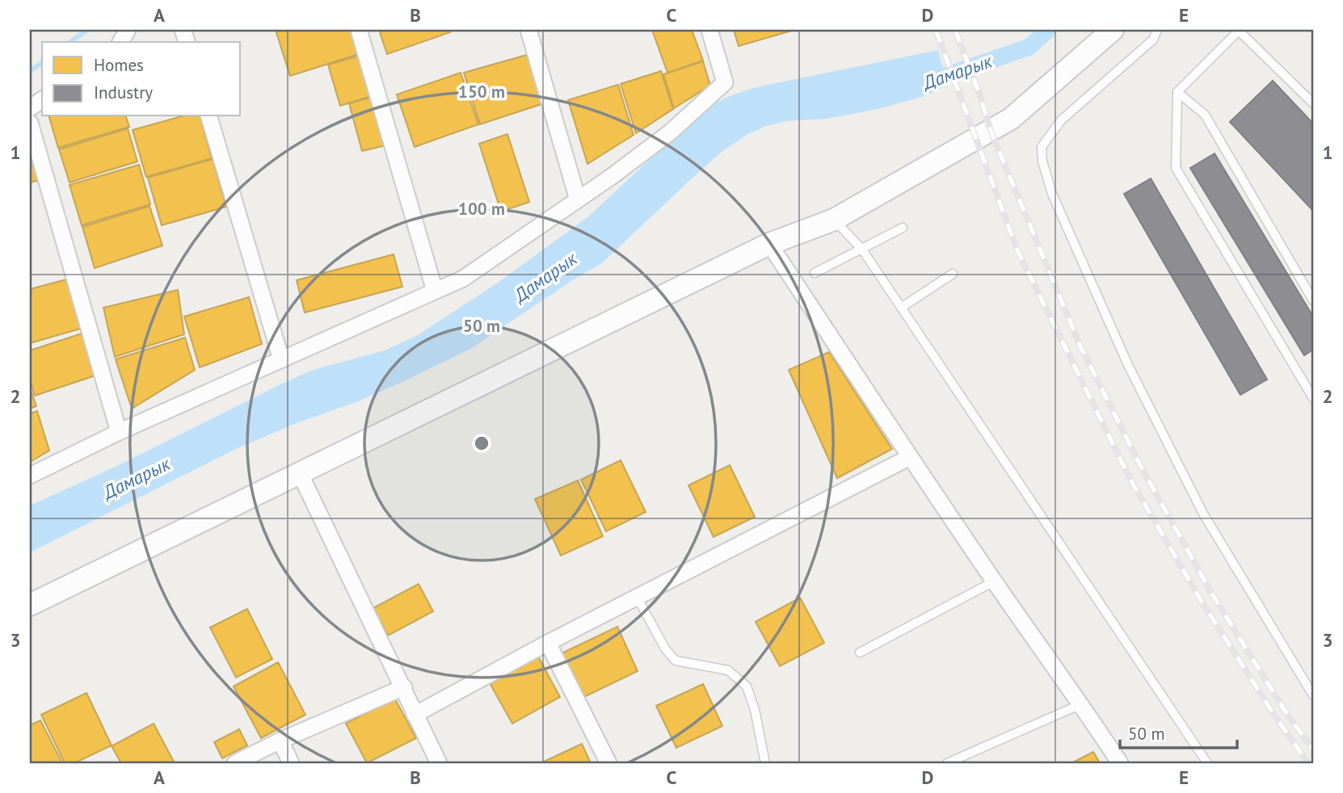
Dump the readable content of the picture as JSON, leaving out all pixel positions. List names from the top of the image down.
{
  "water": ["Дамарык"],
  "legend": ["Homes", "Industry"],
  "scale_bar": "50 m",
  "grid": {
    "columns": [
      "A",
      "B",
      "C",
      "D",
      "E"
    ],
    "rows": ["1", "2", "3"]
  },
  "rings": ["150 m", "100 m", "50 m"]
}
